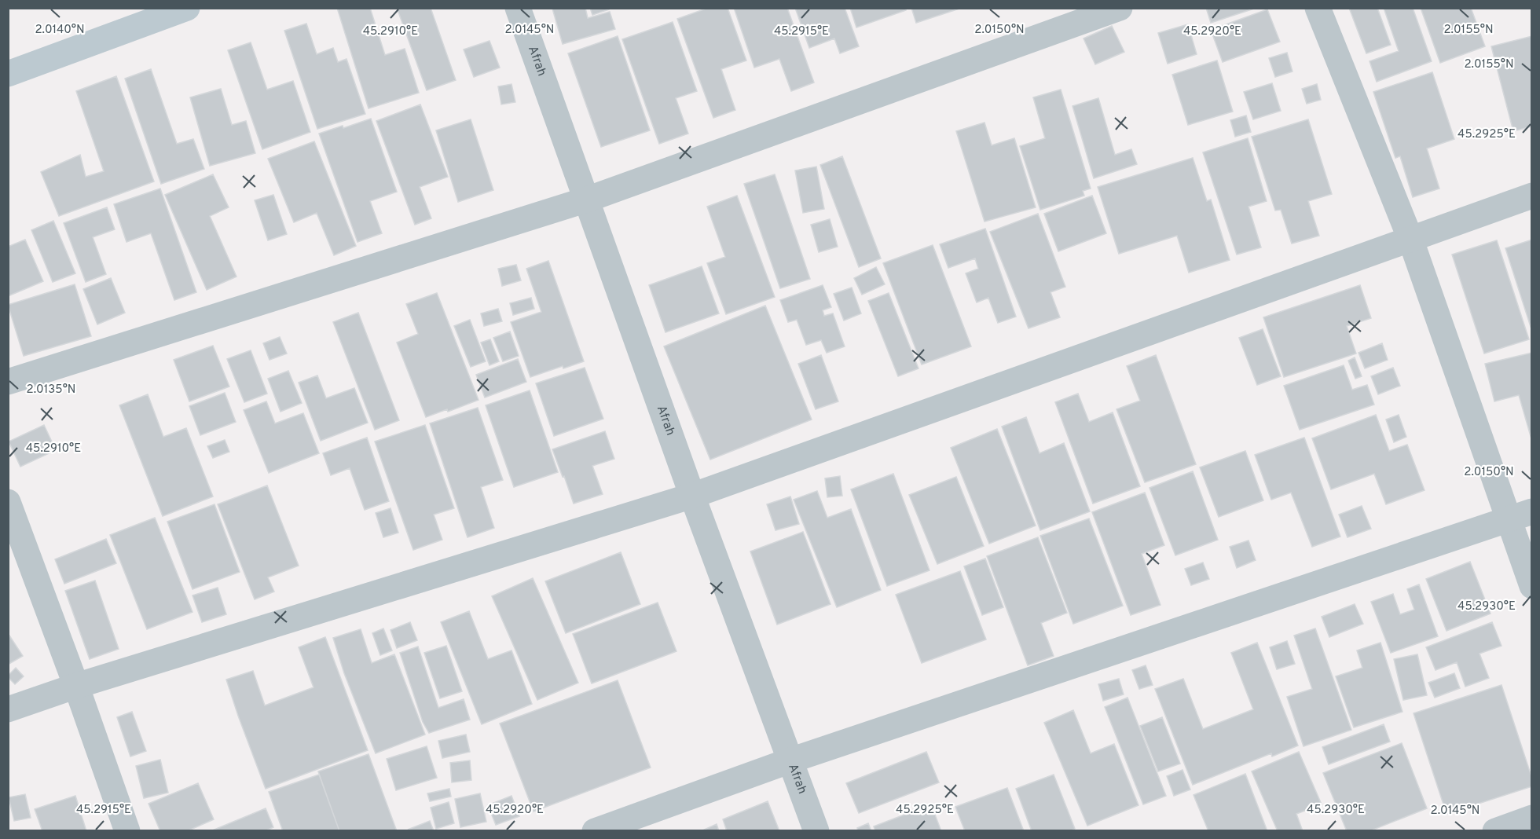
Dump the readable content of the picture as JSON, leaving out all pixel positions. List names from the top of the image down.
{
  "streets": {
    "street": ["Afrah"]
  },
  "coordinates": [
    "2.0155°N",
    "2.0140°N",
    "2.0145°N",
    "2.0150°N",
    "45.2910°E",
    "45.2915°E",
    "45.2920°E",
    "45.2925°E",
    "2.0135°N",
    "45.2930°E"
  ]
}
